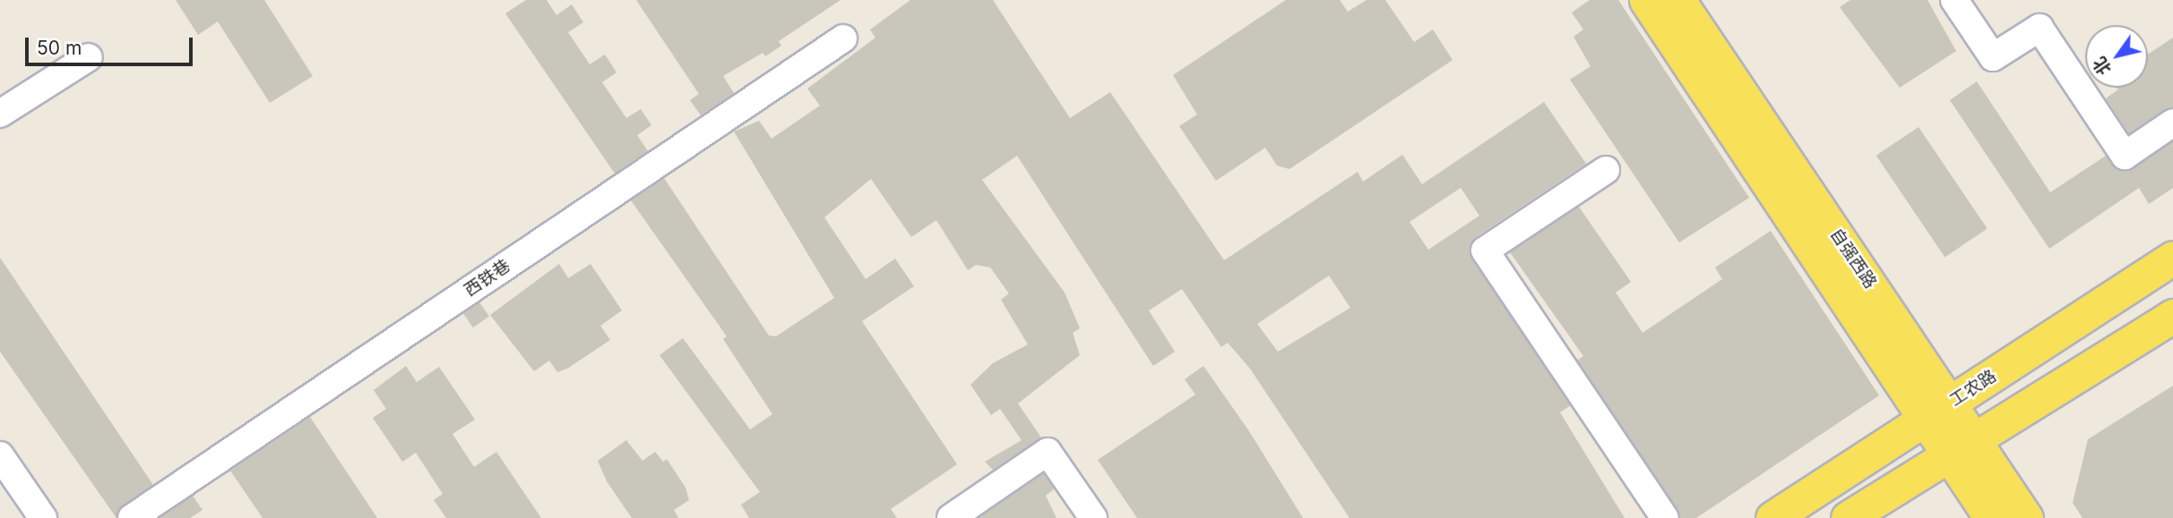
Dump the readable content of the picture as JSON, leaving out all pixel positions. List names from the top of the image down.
{
  "streets": {
    "main road": ["自强西路", "工农路"],
    "street": ["西铁巷"]
  },
  "crossings": [
    ["自强西路", "工农路"]
  ],
  "scale_bar": "50 m",
  "north": "bottom left"
}
